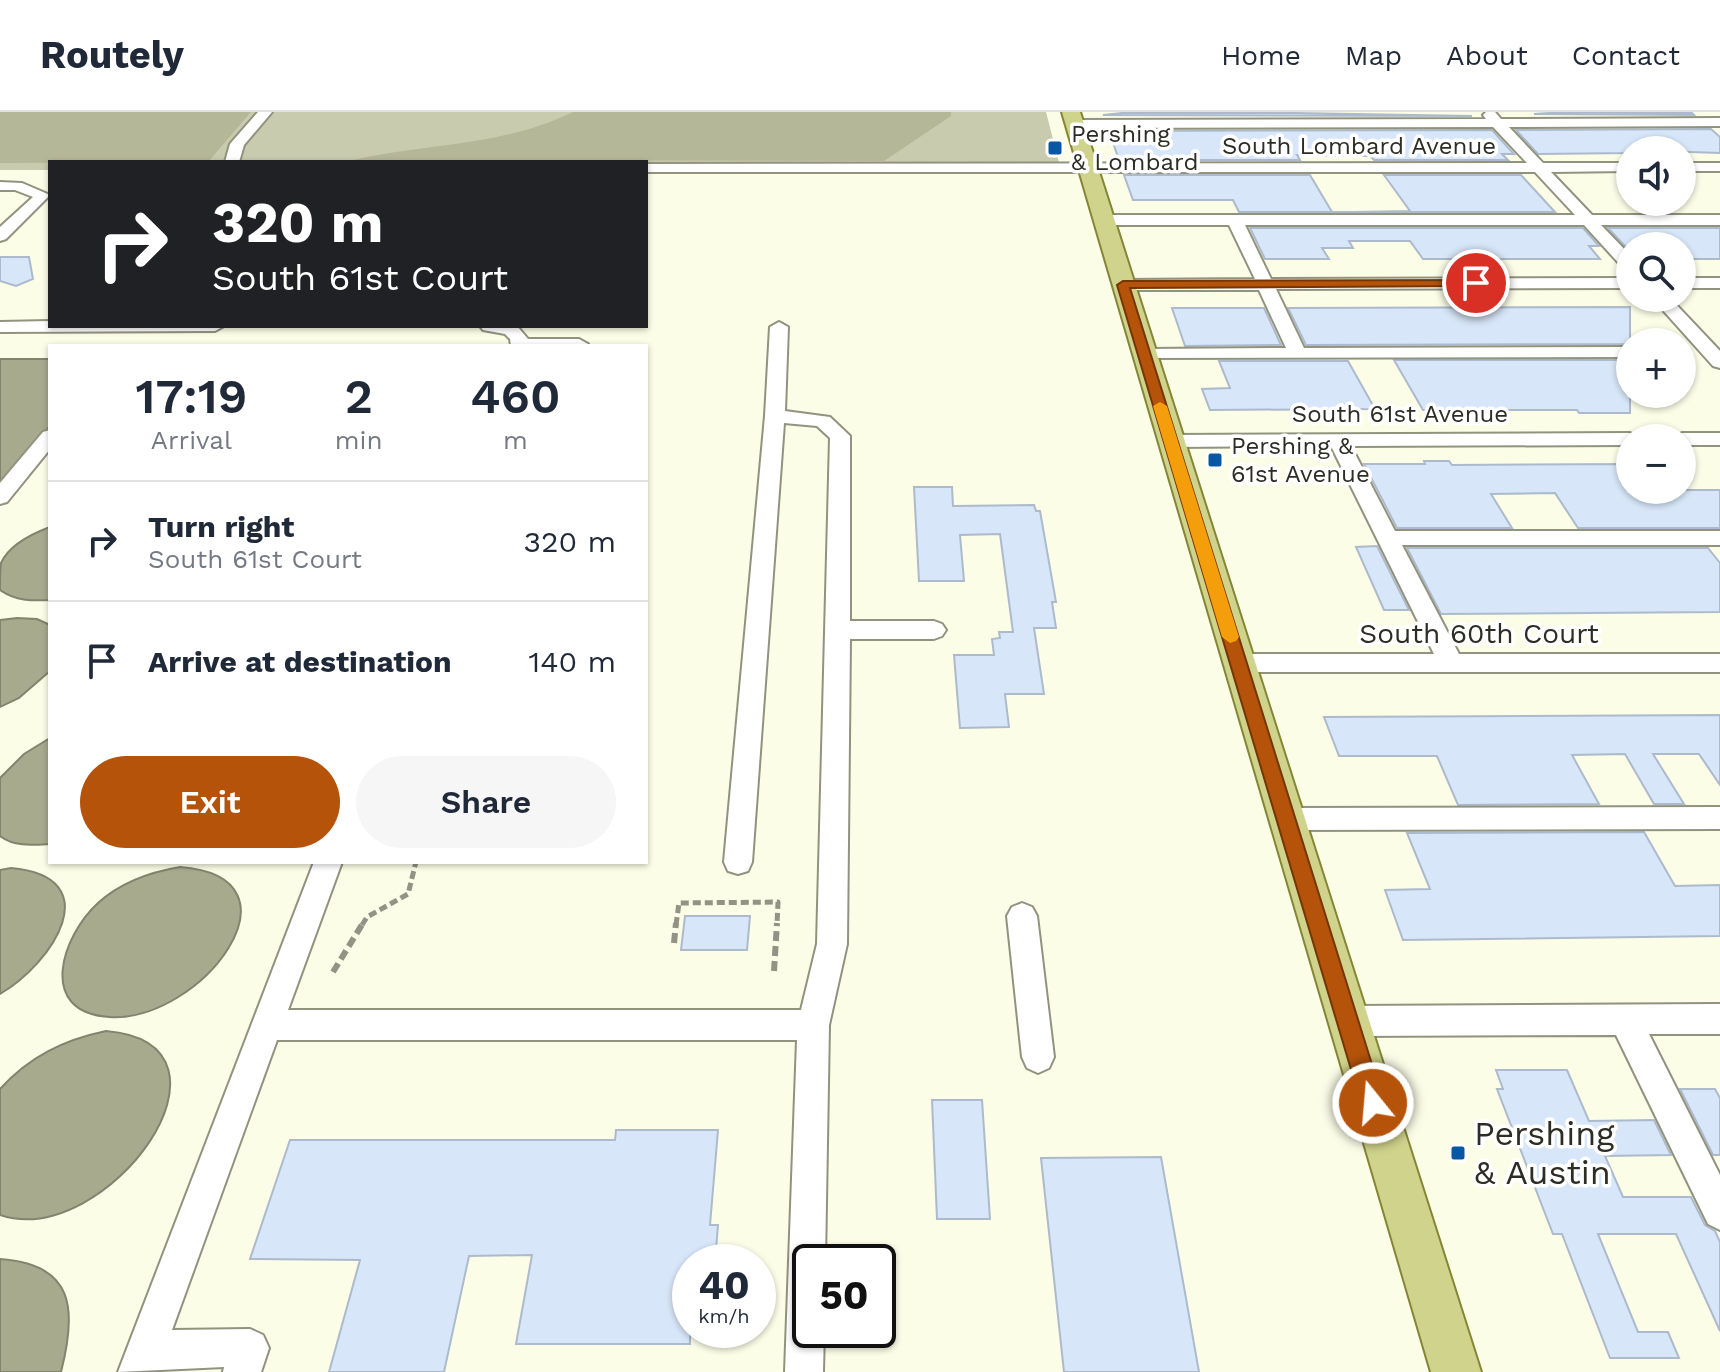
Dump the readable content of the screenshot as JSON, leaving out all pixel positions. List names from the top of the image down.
{
  "streets": {
    "street": ["South Lombard Avenue", "South 61st Avenue", "South 60th Court"]
  },
  "places": {
    "transit": ["Pershing & Lombard", "Pershing & 61st Avenue", "Pershing & Austin"]
  },
  "page": {
    "header": "Routely",
    "nav": [
      "Home",
      "Map",
      "About",
      "Contact"
    ],
    "map_buttons": ["+", "−"],
    "turn": ["320 m", "South 61st Court"],
    "eta": [
      "17:19",
      "Arrival",
      "2",
      "min",
      "460",
      "m"
    ],
    "list": [
      {
        "name": "Turn right",
        "note": "South 61st Court",
        "value": "320 m"
      },
      {
        "name": "Arrive at destination",
        "value": "140 m"
      }
    ],
    "buttons": ["Exit", "Share"],
    "speed": "40 km/h",
    "limit": "50"
  }
}
